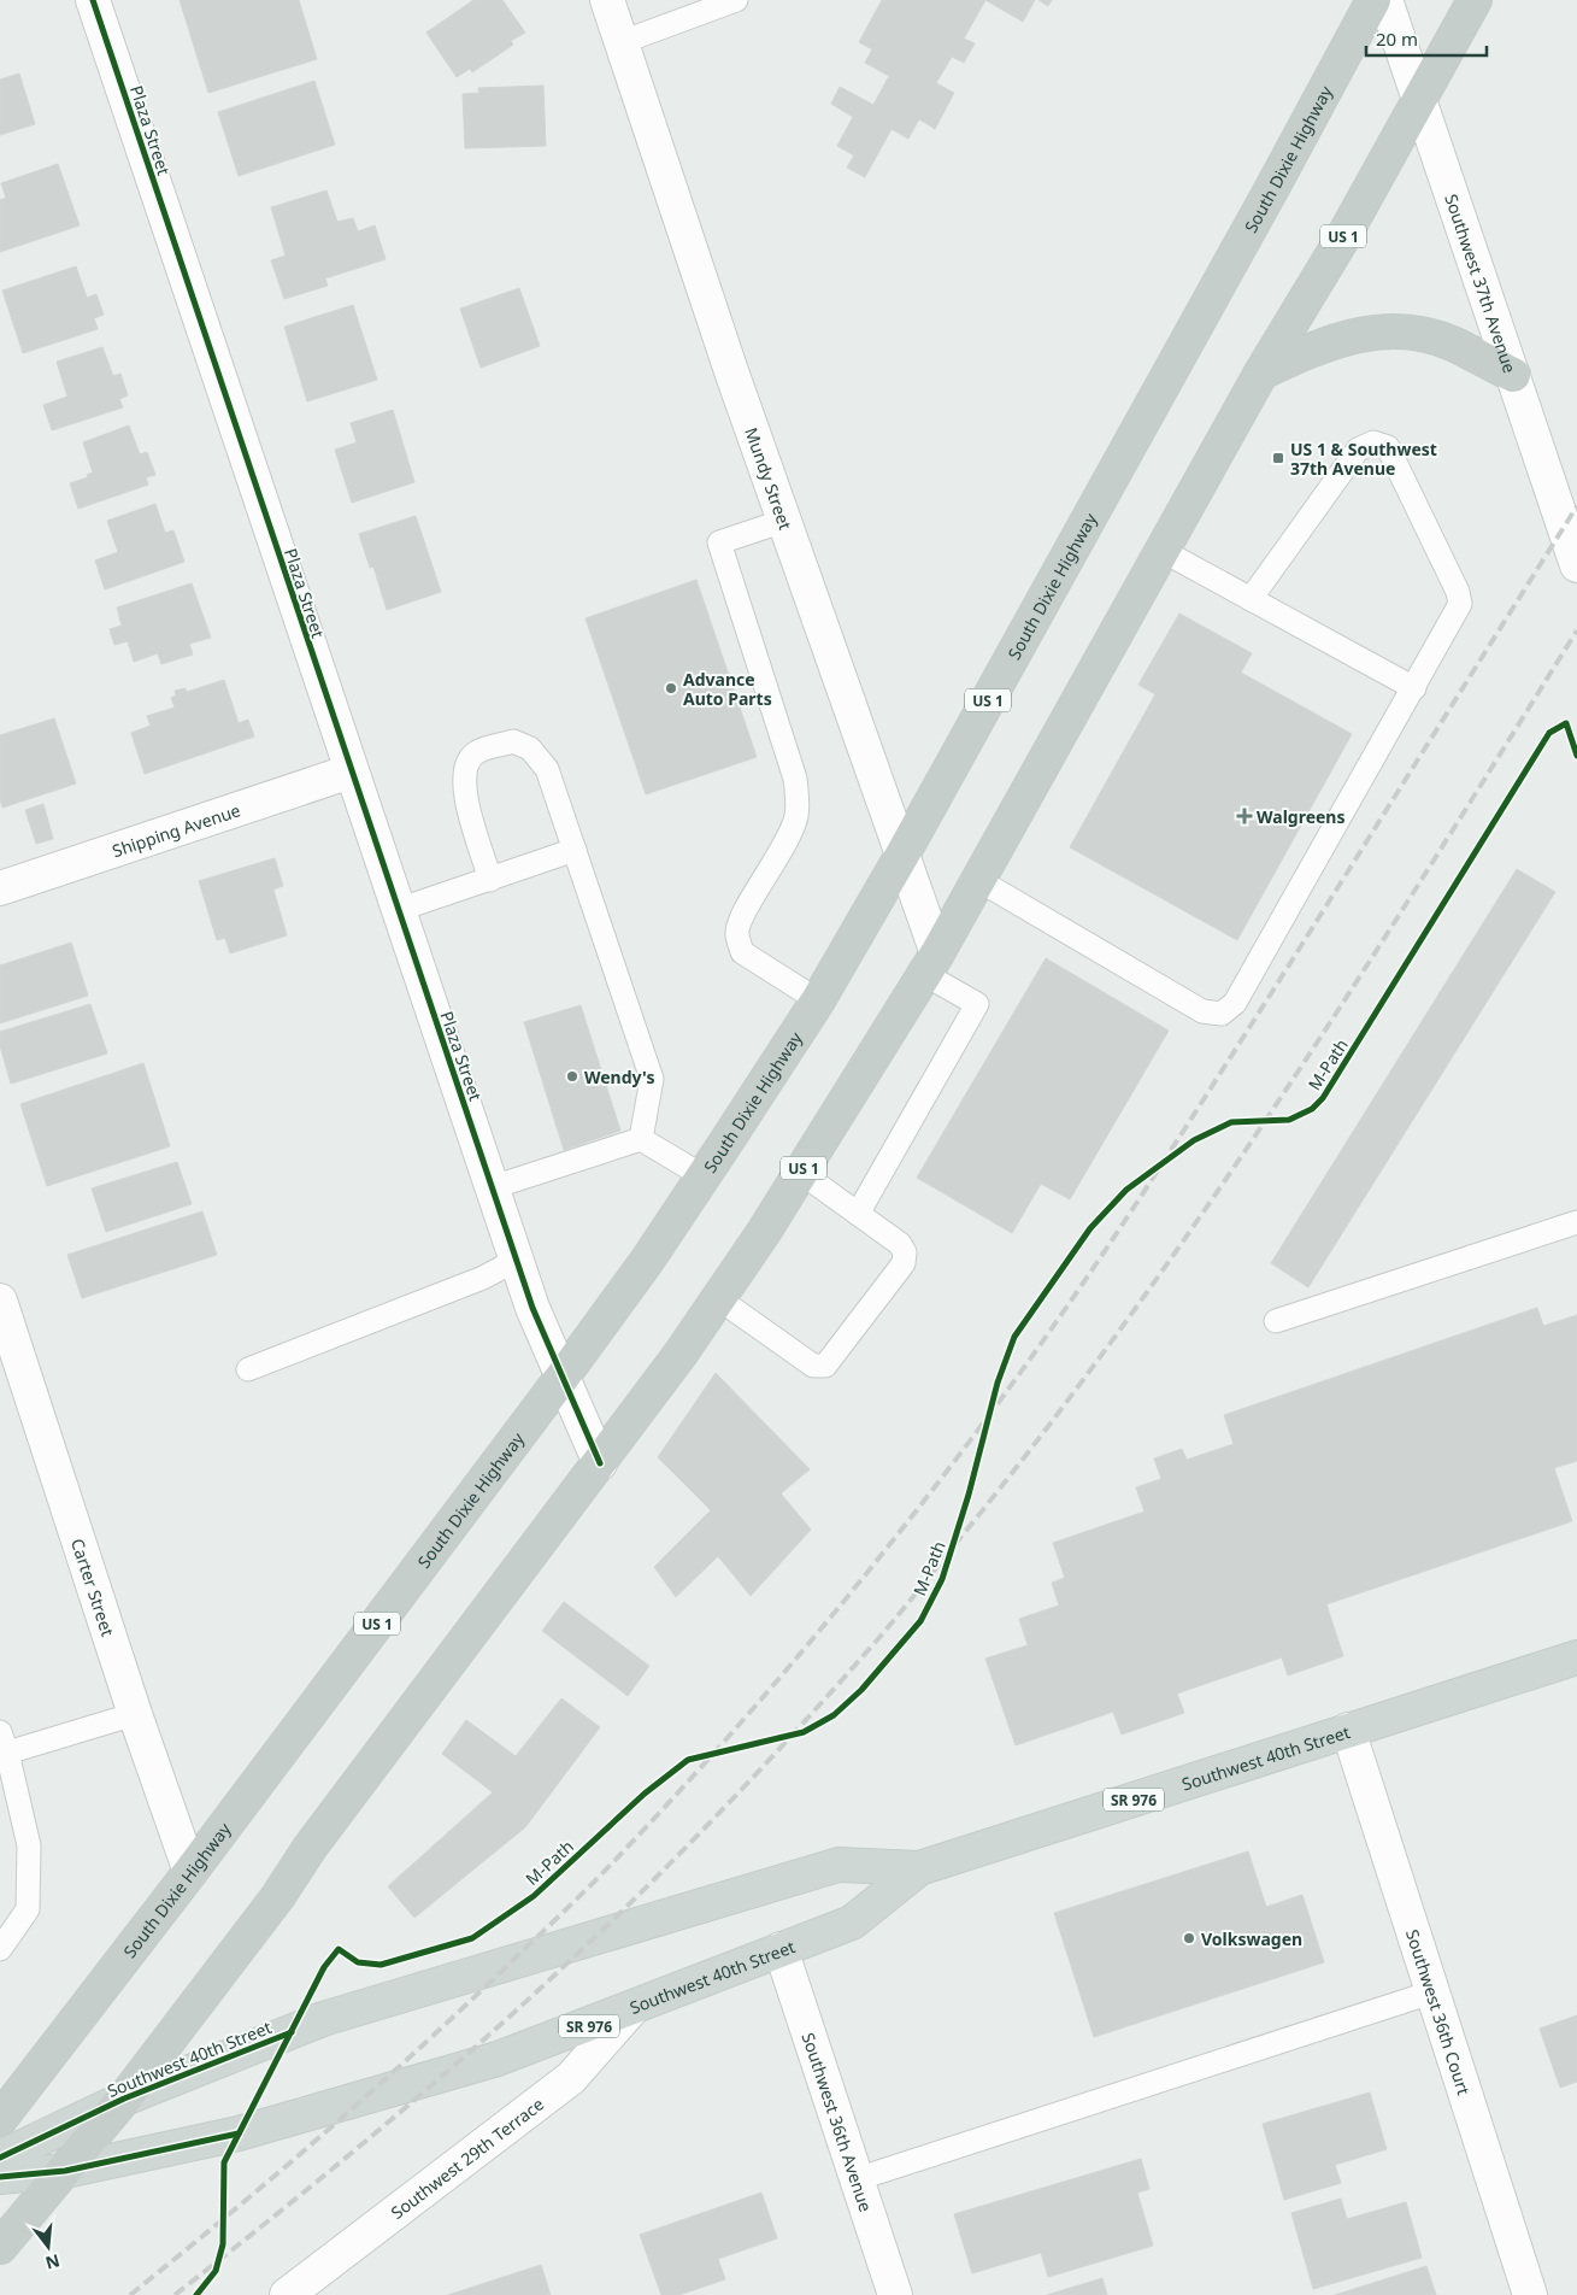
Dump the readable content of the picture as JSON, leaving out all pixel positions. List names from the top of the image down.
{
  "streets": {
    "highway": ["South Dixie Highway", "US 1"],
    "main road": ["Southwest 40th Street", "SR 976"],
    "street": [
      "Plaza Street",
      "Southwest 37th Avenue",
      "Mundy Street",
      "Shipping Avenue",
      "Carter Street",
      "Southwest 36th Court",
      "Southwest 36th Avenue",
      "Southwest 29th Terrace"
    ],
    "cycle path": ["M-Path"]
  },
  "crossings": [
    ["Plaza Street", "South Dixie Highway"],
    ["Plaza Street", "US 1"],
    ["Plaza Street", "Shipping Avenue"],
    ["South Dixie Highway", "Mundy Street"],
    ["South Dixie Highway", "Carter Street"],
    ["US 1", "Southwest 37th Avenue"],
    ["US 1", "Mundy Street"],
    ["US 1", "Southwest 40th Street"],
    ["Southwest 40th Street", "Southwest 36th Court"],
    ["Southwest 40th Street", "Southwest 36th Avenue"],
    ["Southwest 40th Street", "Southwest 29th Terrace"]
  ],
  "places": {
    "transit": ["US 1 & Southwest 37th Avenue"],
    "other": ["Advance Auto Parts", "Wendy's", "Volkswagen"],
    "health": ["Walgreens"]
  },
  "scale_bar": "20 m",
  "north": "bottom"
}
